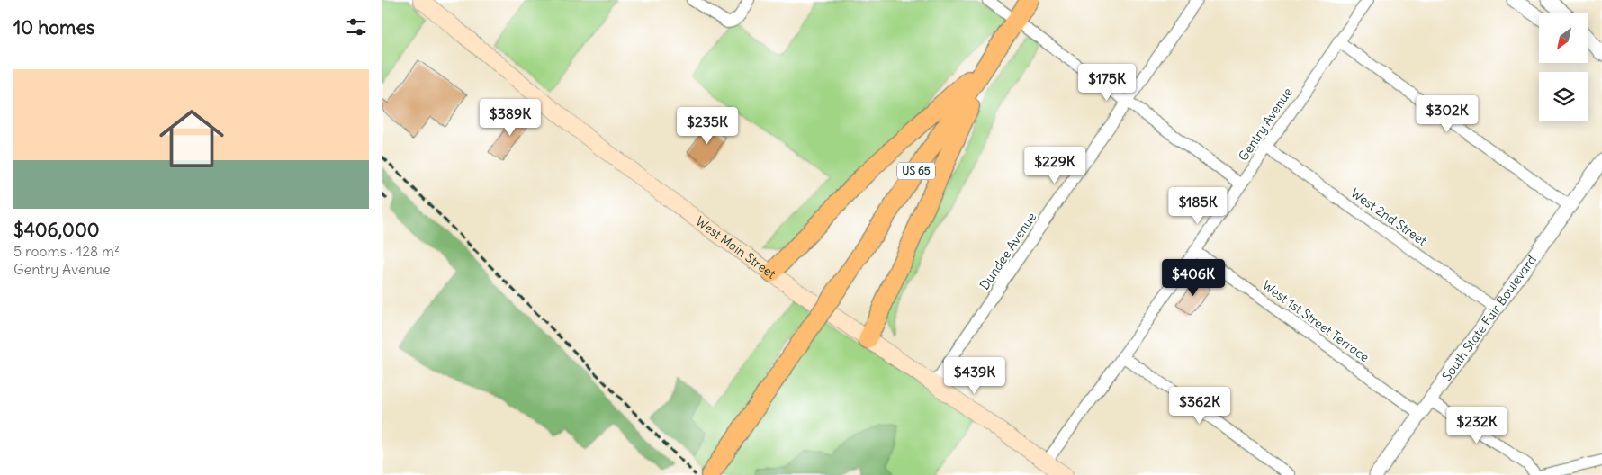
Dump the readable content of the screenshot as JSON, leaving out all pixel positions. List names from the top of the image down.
{
  "streets": {
    "highway": ["US 65"],
    "main road": ["West Main Street"],
    "street": [
      "Gentry Avenue",
      "West 2nd Street",
      "Dundee Avenue",
      "South State Fair Boulevard",
      "West 1st Street Terrace"
    ]
  },
  "crossings": [
    ["Gentry Avenue", "West 2nd Street"],
    ["Gentry Avenue", "West Main Street"],
    ["Gentry Avenue", "West 1st Street Terrace"],
    ["West 2nd Street", "South State Fair Boulevard"],
    ["West Main Street", "Dundee Avenue"],
    ["South State Fair Boulevard", "West 1st Street Terrace"]
  ],
  "north": "bottom left",
  "page": {
    "heading": "10 homes",
    "list": [
      {
        "name": "$406,000",
        "note": "5 rooms · 128 m² · Gentry Avenue"
      }
    ],
    "price": [
      "$175K",
      "$302K",
      "$389K",
      "$235K",
      "$229K",
      "$185K",
      "$406K",
      "$439K",
      "$362K",
      "$232K"
    ]
  }
}
